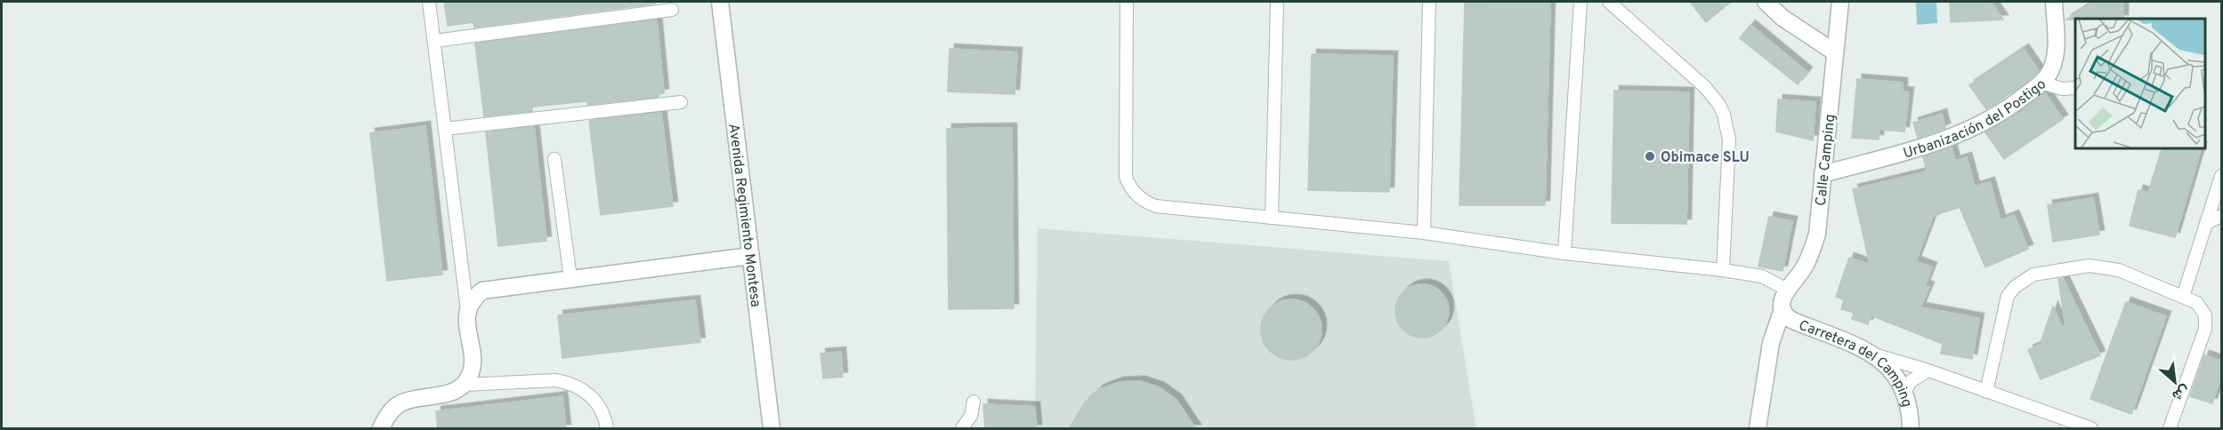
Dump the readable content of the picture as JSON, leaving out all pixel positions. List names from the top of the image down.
{
  "streets": {
    "street": [
      "Urbanización del Postigo",
      "Calle Camping",
      "Avenida Regimiento Montesa",
      "Carretera del Camping"
    ]
  },
  "crossings": [
    ["Urbanización del Postigo", "Calle Camping"],
    ["Calle Camping", "Carretera del Camping"]
  ],
  "places": ["Obimace SLU"],
  "north": "bottom right"
}
